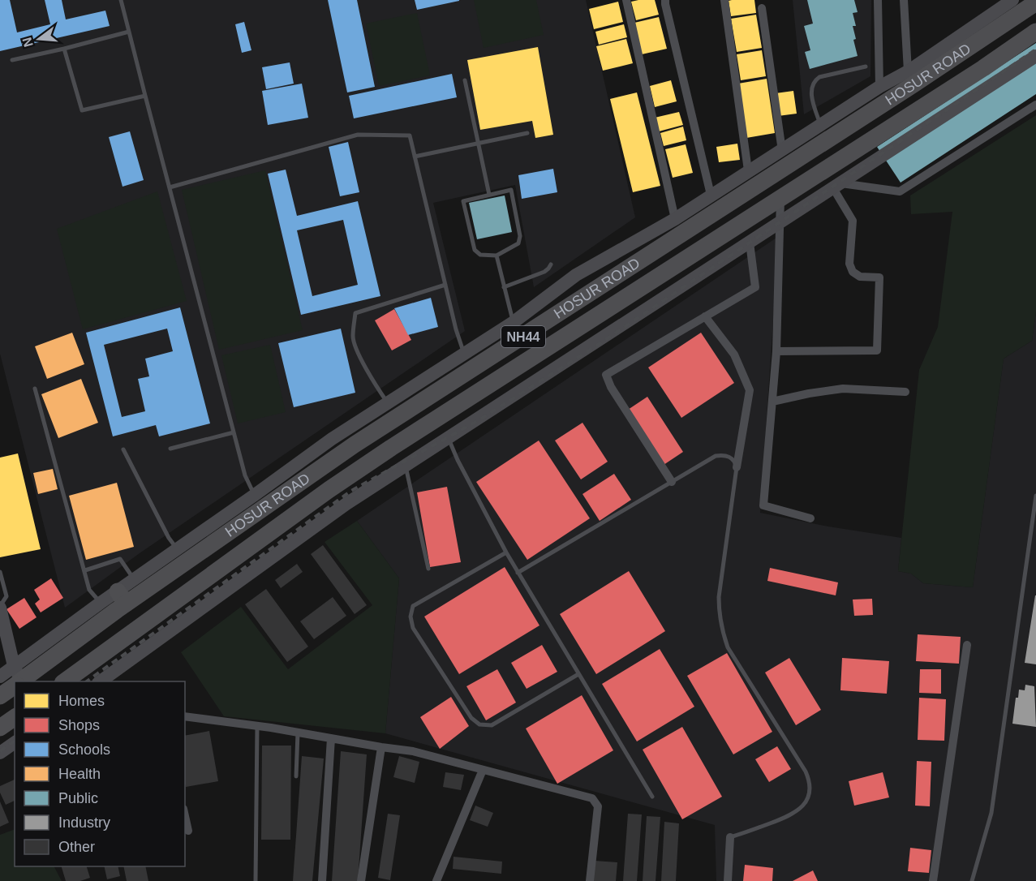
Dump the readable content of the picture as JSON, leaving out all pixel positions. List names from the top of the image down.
{
  "streets": {
    "highway": ["HOSUR ROAD", "NH44"]
  },
  "legend": [
    "Homes",
    "Shops",
    "Schools",
    "Health",
    "Public",
    "Industry",
    "Other"
  ],
  "north": "left"
}
